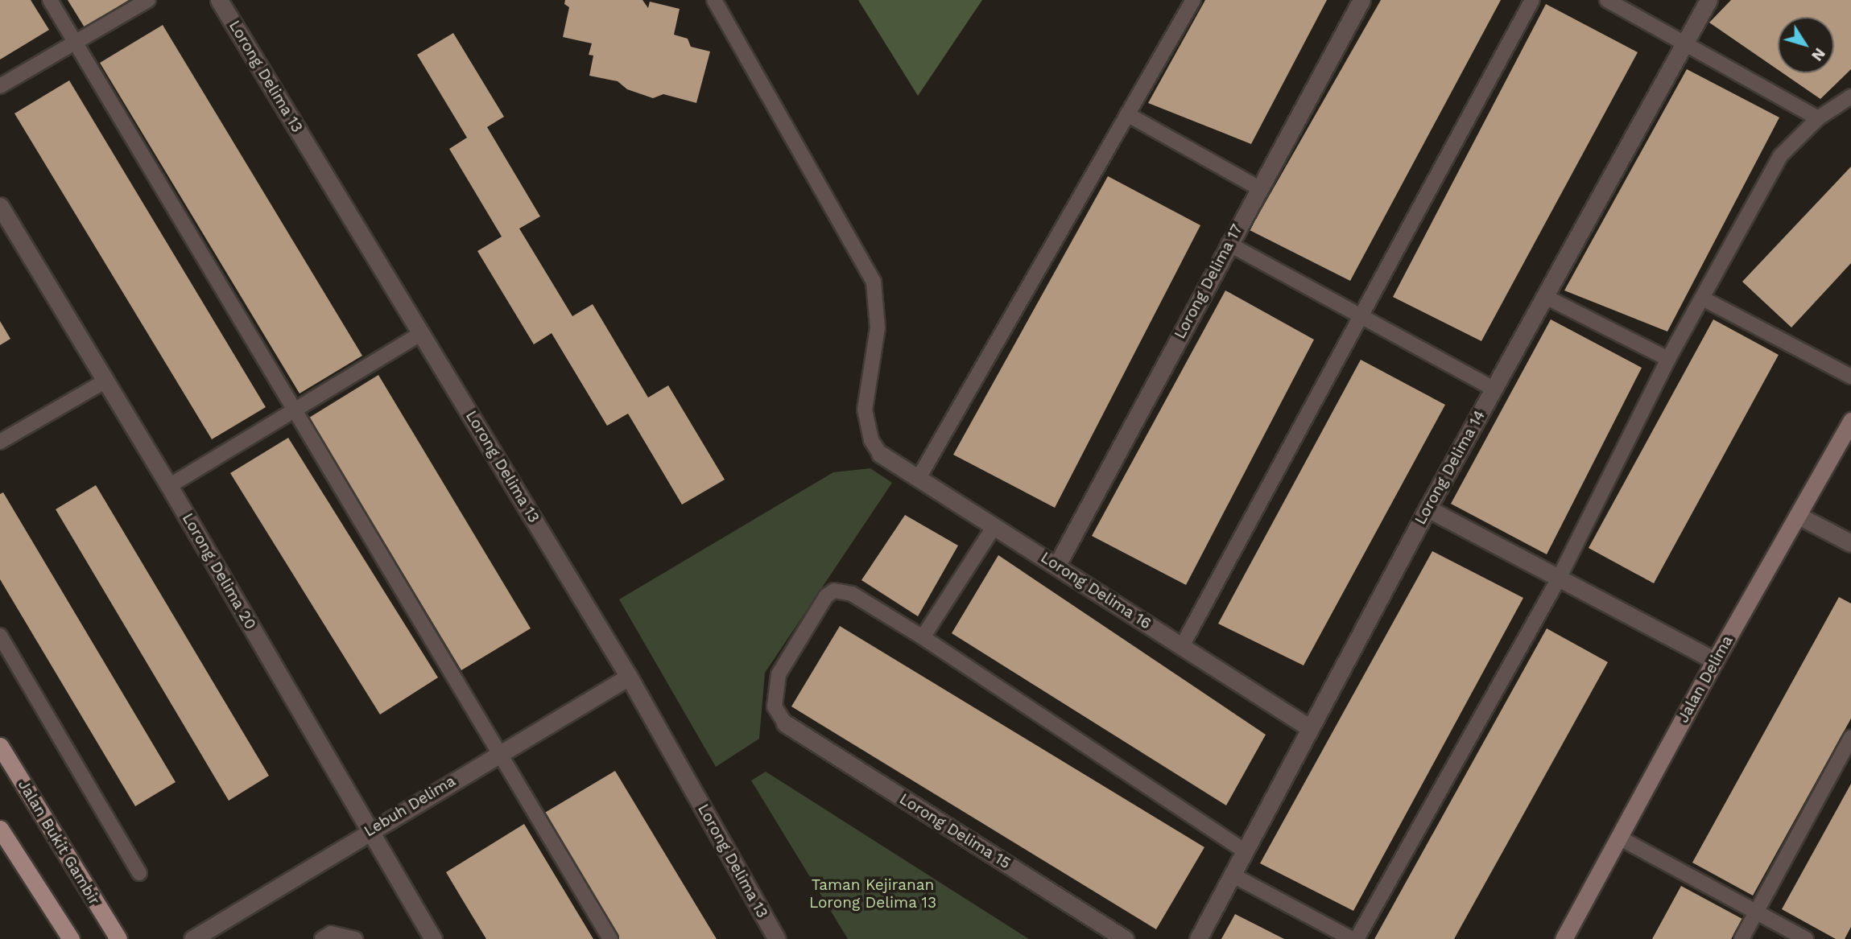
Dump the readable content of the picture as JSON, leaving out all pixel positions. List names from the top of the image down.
{
  "streets": {
    "main road": ["Jalan Bukit Gambir"],
    "street": [
      "Lorong Delima 13",
      "Lorong Delima 17",
      "Lorong Delima 14",
      "Lorong Delima 20",
      "Lorong Delima 16",
      "Jalan Delima",
      "Lebuh Delima",
      "Lorong Delima 15"
    ]
  },
  "crossings": [
    ["Lorong Delima 13", "Lebuh Delima"],
    ["Lorong Delima 17", "Lorong Delima 16"],
    ["Lorong Delima 14", "Lorong Delima 16"],
    ["Lorong Delima 20", "Lebuh Delima"]
  ],
  "parks": ["Taman Kejiranan Lorong Delima 13"],
  "north": "bottom right"
}
